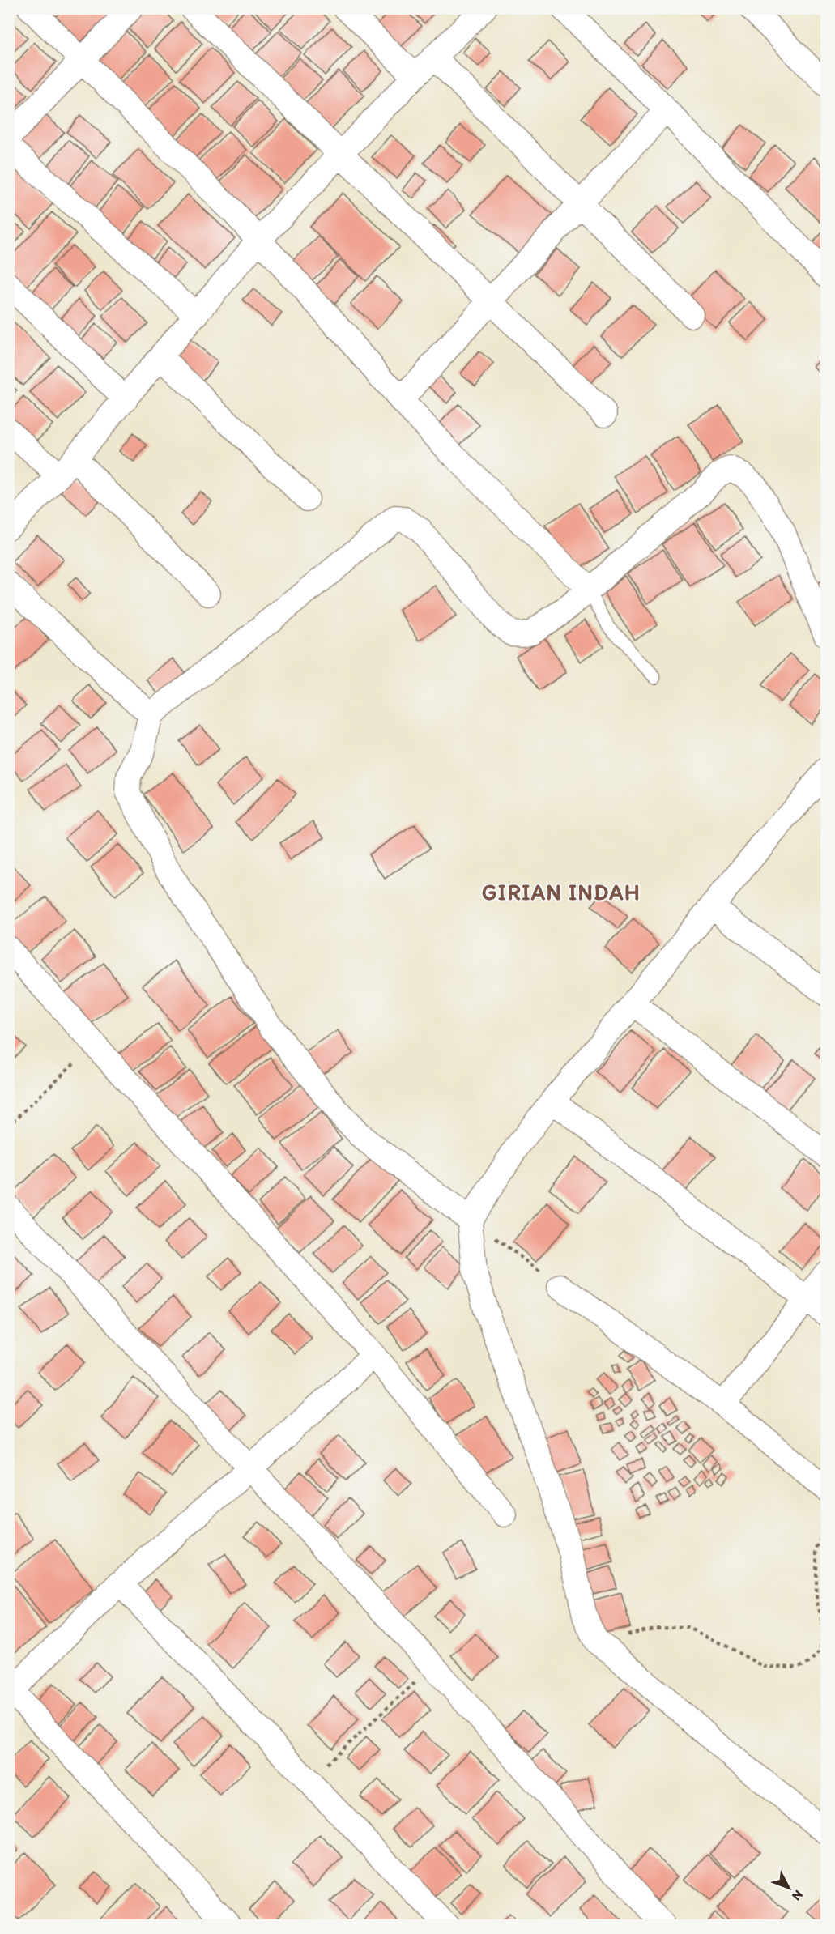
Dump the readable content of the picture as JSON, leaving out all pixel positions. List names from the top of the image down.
{
  "districts": ["GIRIAN INDAH"],
  "north": "bottom right"
}
